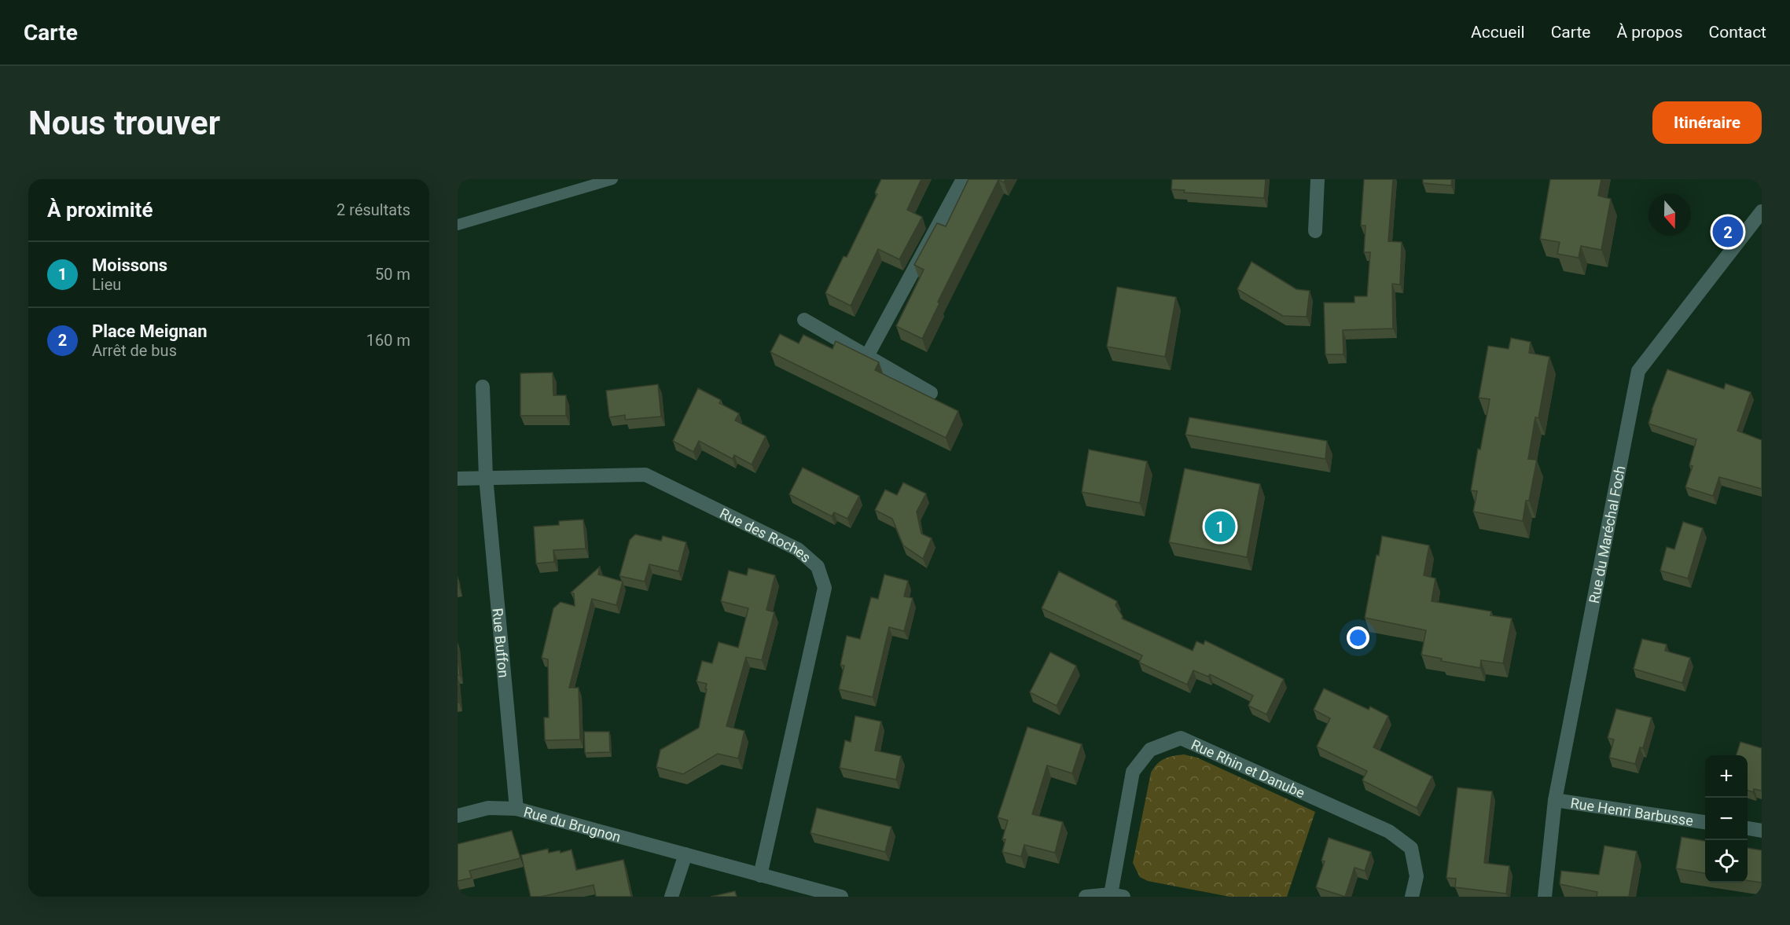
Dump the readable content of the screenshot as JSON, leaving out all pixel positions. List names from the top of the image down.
{
  "streets": {
    "street": [
      "Rue du Maréchal Foch",
      "Rue des Roches",
      "Rue Buffon",
      "Rue Rhin et Danube",
      "Rue Henri Barbusse",
      "Rue du Brugnon"
    ]
  },
  "crossings": [
    ["Rue du Maréchal Foch", "Rue Henri Barbusse"],
    ["Rue des Roches", "Rue Buffon"],
    ["Rue des Roches", "Rue du Brugnon"],
    ["Rue Buffon", "Rue du Brugnon"]
  ],
  "north": "bottom",
  "page": {
    "header": "Carte",
    "nav": [
      "Accueil",
      "Carte",
      "À propos",
      "Contact"
    ],
    "buttons": "Itinéraire",
    "title": "Nous trouver",
    "heading": ["À proximité", "2 résultats"],
    "pins": ["2", "1"],
    "list": [
      {
        "mark": "1",
        "name": "Moissons",
        "note": "Lieu",
        "value": "50 m"
      },
      {
        "mark": "2",
        "name": "Place Meignan",
        "note": "Arrêt de bus",
        "value": "160 m"
      }
    ],
    "map_buttons": ["+", "−"]
  }
}
